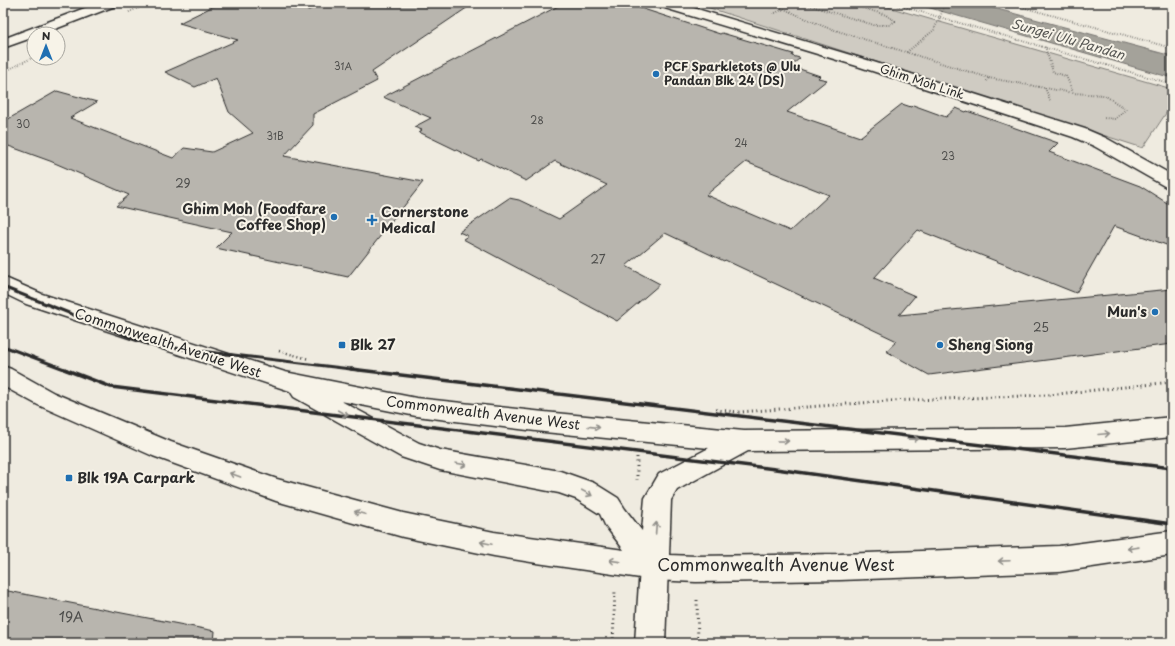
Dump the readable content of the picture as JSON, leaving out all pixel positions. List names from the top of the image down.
{
  "streets": {
    "main road": ["Ghim Moh Link", "Commonwealth Avenue West"]
  },
  "water": ["Sungei Ulu Pandan"],
  "places": {
    "other": [
      "PCF Sparkletots @ Ulu Pandan Blk 24 (DS)",
      "Ghim Moh (Foodfare Coffee Shop)",
      "Mun's",
      "Sheng Siong"
    ],
    "health": ["Cornerstone Medical"],
    "transit": ["Blk 27", "Blk 19A Carpark"]
  },
  "house_numbers": [
    "31A",
    "28",
    "30",
    "31B",
    "24",
    "23",
    "29",
    "27",
    "25",
    "19A"
  ],
  "north": "top"
}
